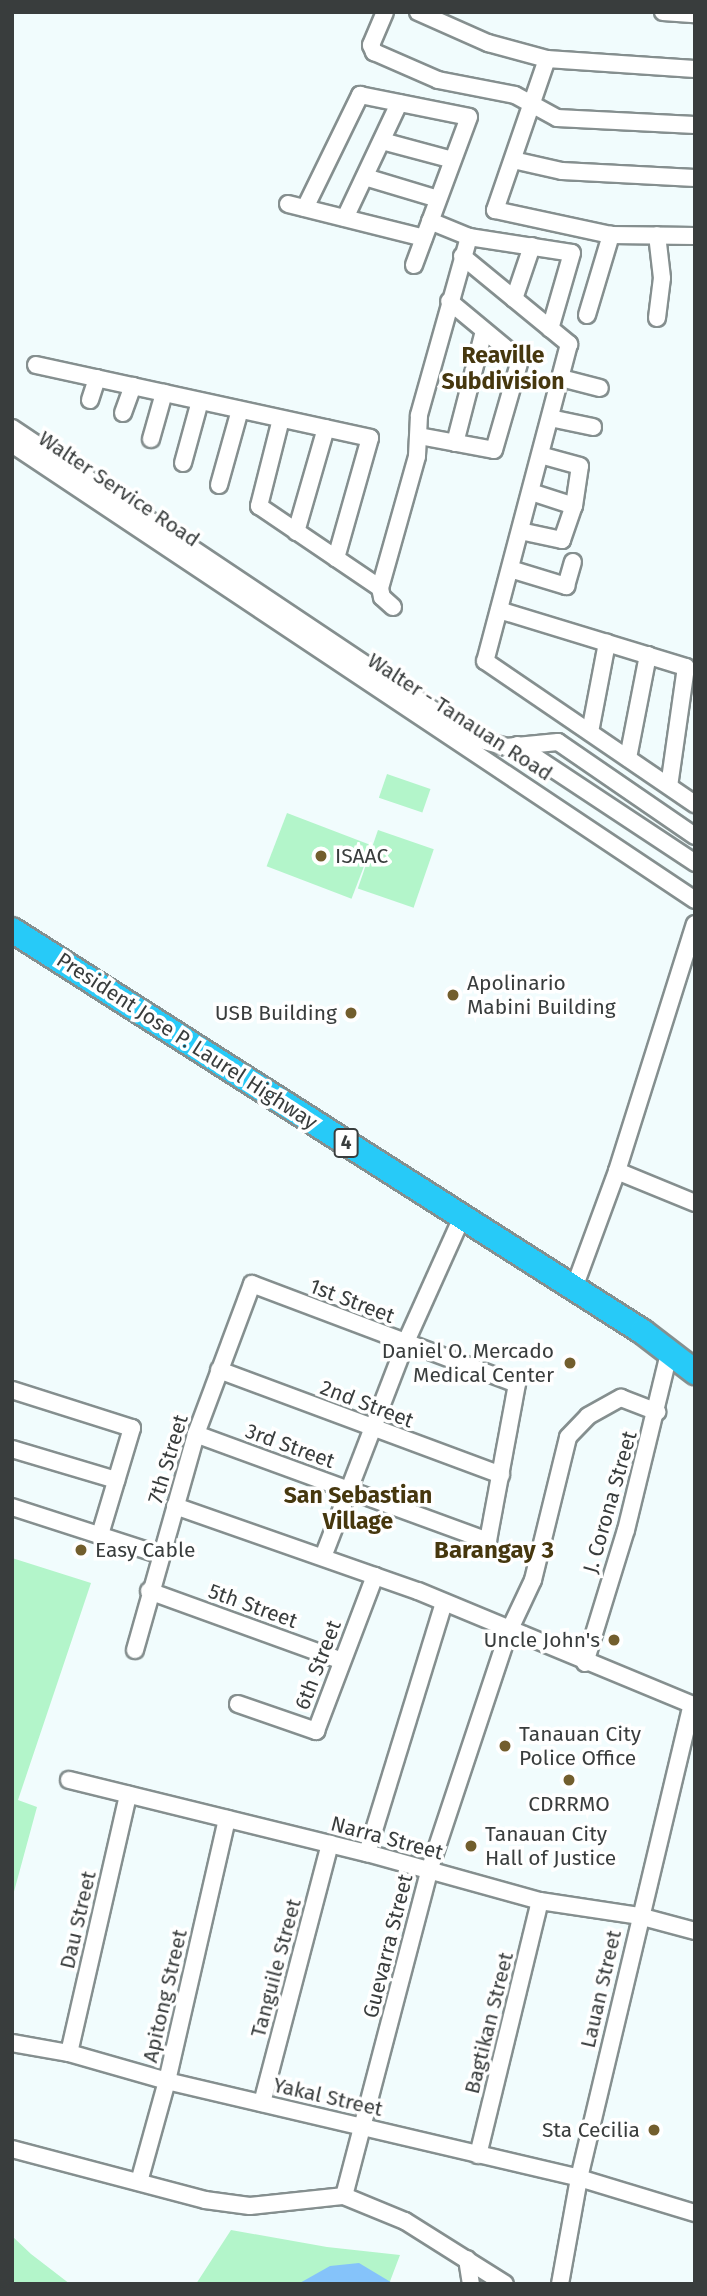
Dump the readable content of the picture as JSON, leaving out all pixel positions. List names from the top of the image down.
{
  "streets": {
    "highway": ["President Jose P. Laurel Highway", "4"],
    "street": [
      "Walter Service Road",
      "Walter - Tanauan Road",
      "1st Street",
      "2nd Street",
      "3rd Street",
      "7th Street",
      "J. Corona Street",
      "5th Street",
      "6th Street",
      "Narra Street",
      "Dau Street",
      "Guevarra Street",
      "Tanguile Street",
      "Lauan Street",
      "Apitong Street",
      "Bagtikan Street",
      "Yakal Street"
    ]
  },
  "crossings": [
    ["Walter Service Road", "Walter - Tanauan Road"],
    ["President Jose P. Laurel Highway", "J. Corona Street"],
    ["1st Street", "2nd Street"],
    ["1st Street", "3rd Street"],
    ["1st Street", "7th Street"],
    ["2nd Street", "3rd Street"],
    ["2nd Street", "7th Street"],
    ["3rd Street", "7th Street"],
    ["7th Street", "5th Street"],
    ["J. Corona Street", "Guevarra Street"],
    ["5th Street", "6th Street"],
    ["Narra Street", "Dau Street"],
    ["Narra Street", "Guevarra Street"],
    ["Narra Street", "Tanguile Street"],
    ["Narra Street", "Lauan Street"],
    ["Narra Street", "Apitong Street"],
    ["Narra Street", "Bagtikan Street"],
    ["Dau Street", "Yakal Street"],
    ["Guevarra Street", "Yakal Street"],
    ["Tanguile Street", "Yakal Street"],
    ["Lauan Street", "Yakal Street"],
    ["Apitong Street", "Yakal Street"],
    ["Bagtikan Street", "Yakal Street"]
  ],
  "districts": ["Reaville Subdivision", "San Sebastian Village", "Barangay 3"],
  "places": [
    "ISAAC",
    "Apolinario Mabini Building",
    "USB Building",
    "Daniel O. Mercado Medical Center",
    "Easy Cable",
    "Uncle John's",
    "Tanauan City Police Office",
    "CDRRMO",
    "Tanauan City Hall of Justice",
    "Sta Cecilia"
  ]
}
